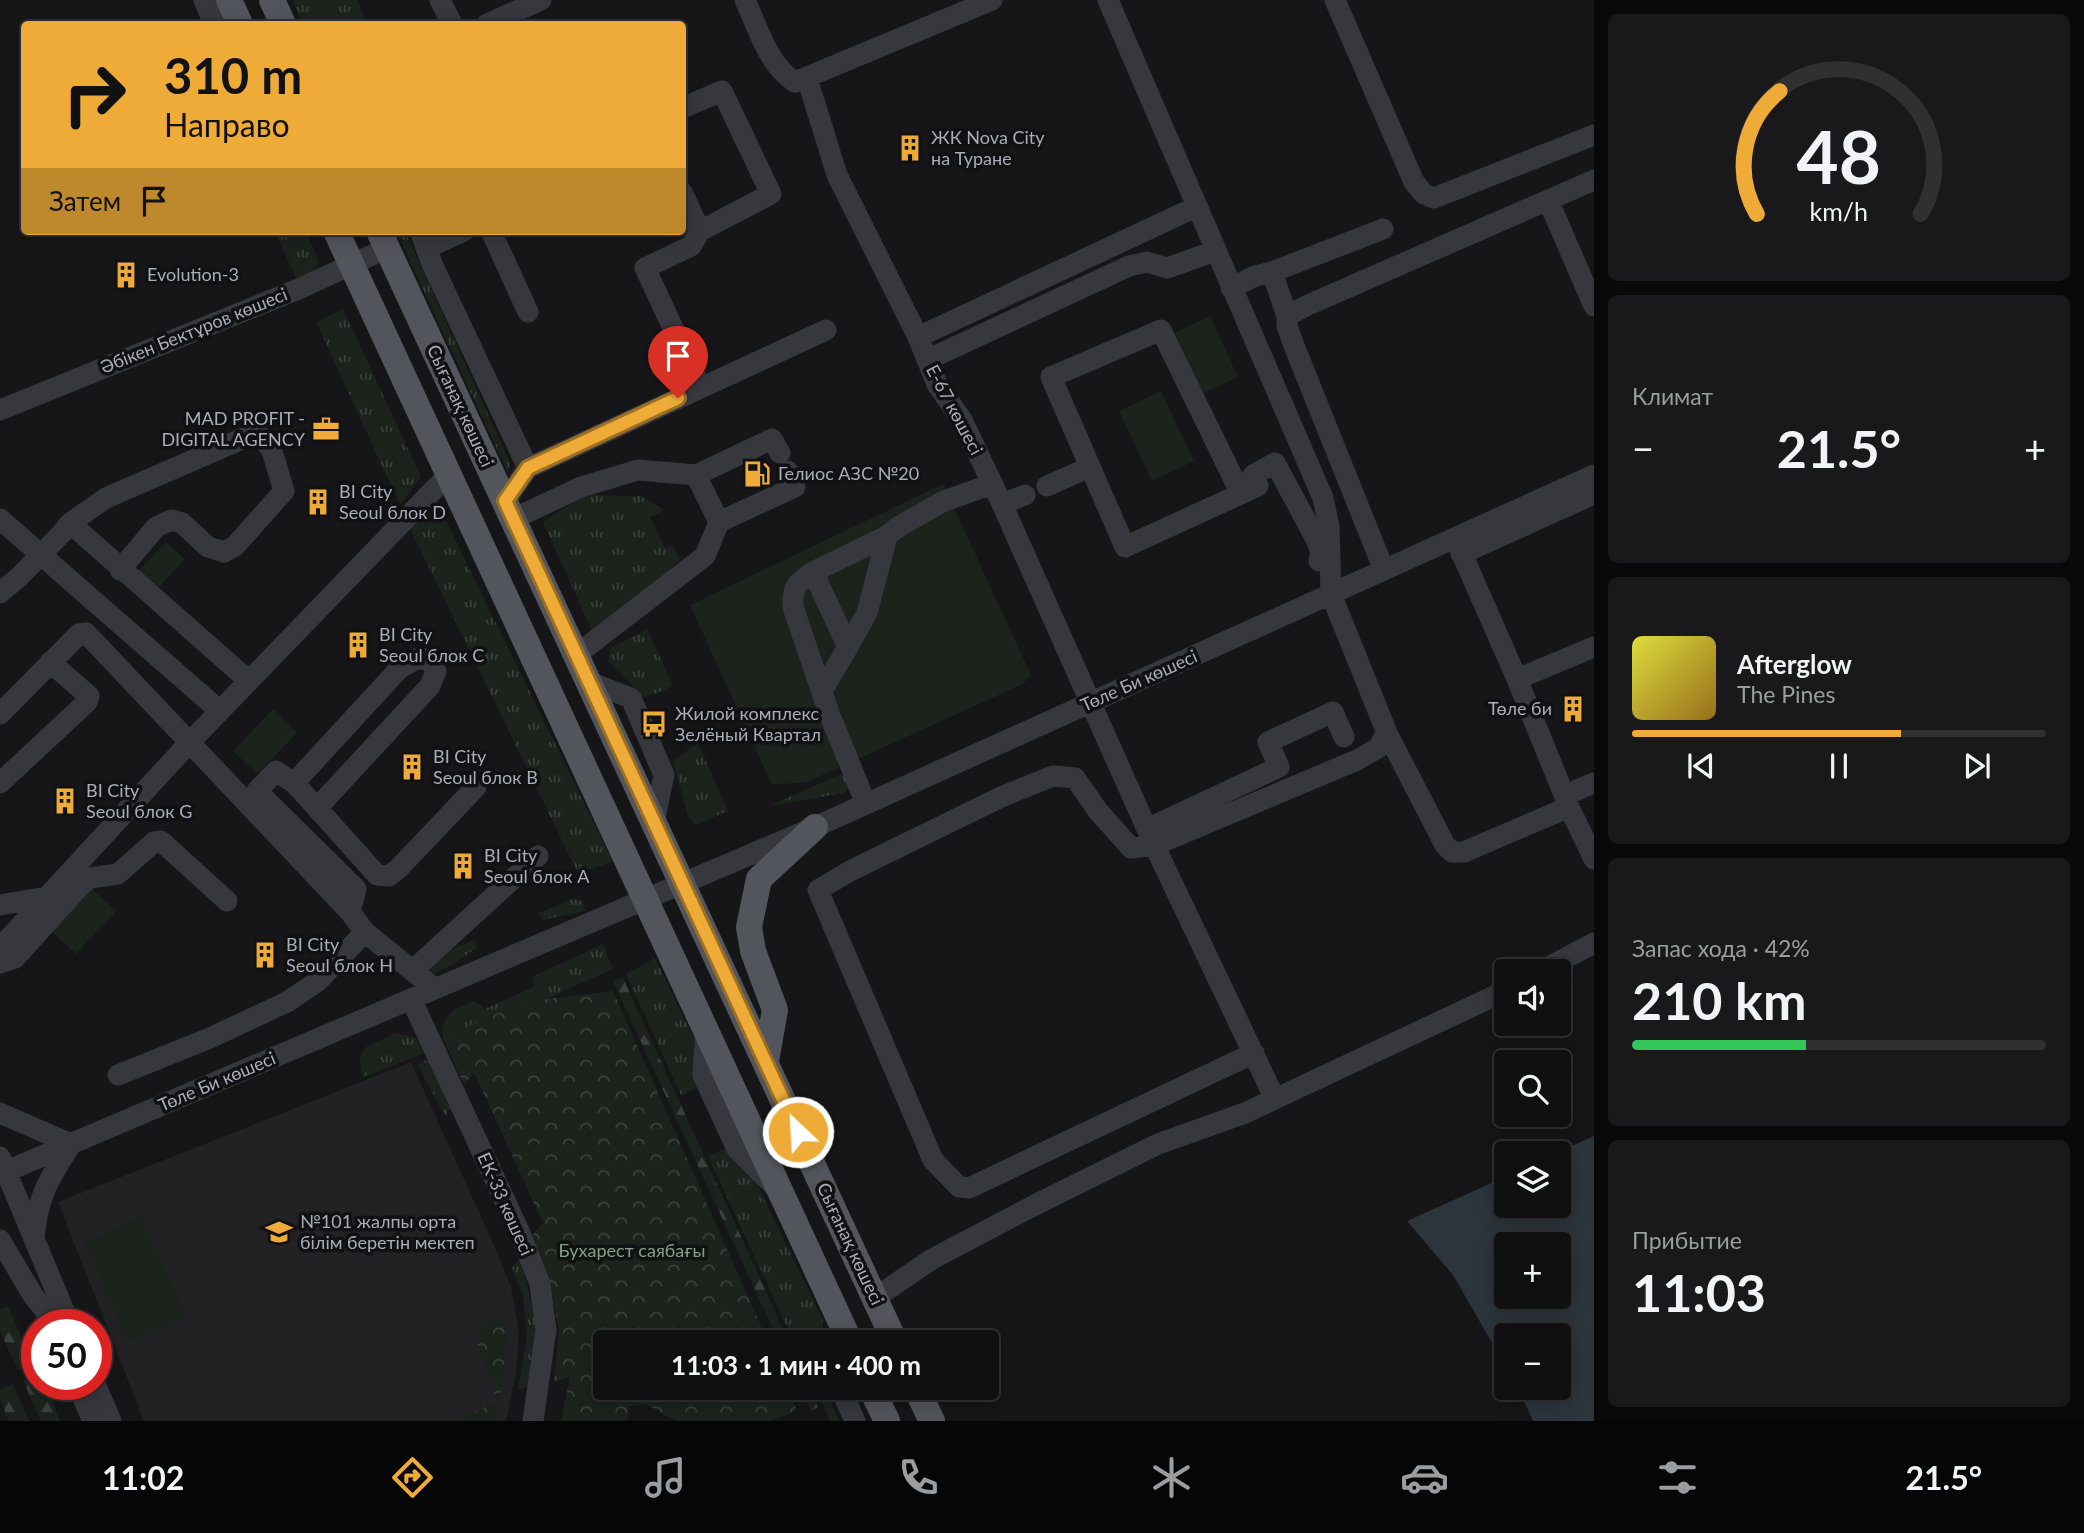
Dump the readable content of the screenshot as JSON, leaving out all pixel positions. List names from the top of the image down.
{
  "streets": {
    "main road": ["Сығанақ көшесі"],
    "street": [
      "Әбікен Бектұров көшесі",
      "Е-67 көшесі",
      "Төле Би көшесі",
      "ЕК-33 көшесі"
    ]
  },
  "crossings": [
    ["Әбікен Бектұров көшесі", "Сығанақ көшесі"],
    ["Сығанақ көшесі", "Төле Би көшесі"],
    ["Е-67 көшесі", "Төле Би көшесі"],
    ["Төле Би көшесі", "ЕК-33 көшесі"]
  ],
  "parks": ["Бухарест саябағы"],
  "places": {
    "building": [
      "ЖК Nova City на Туране",
      "Evolution-3",
      "BI City Seoul блок D",
      "BI City Seoul блок C",
      "Төле би",
      "BI City Seoul блок B",
      "BI City Seoul блок G",
      "BI City Seoul блок A",
      "BI City Seoul блок H"
    ],
    "office": ["MAD PROFIT - DIGITAL AGENCY"],
    "fuel station": ["Гелиос АЗС №20"],
    "bus stop": ["Жилой комплекс Зелёный Квартал"],
    "school or university": ["№101 жалпы орта білім беретін мектеп"]
  },
  "page": {
    "turn": ["310 m", "Направо"],
    "then": "Затем",
    "tile": [
      "Климат",
      ["Запас хода · 42%", "210 km"],
      ["Прибытие", "11:03"]
    ],
    "heat": ["−", "21.5°", "+"],
    "song": ["Afterglow", "The Pines"],
    "map_buttons": ["+", "−"],
    "limit": "50",
    "trip": "11:03 · 1 мин · 400 m",
    "tabs": ["11:02", "21.5°"],
    "gauge": ["48", "km/h"]
  }
}
